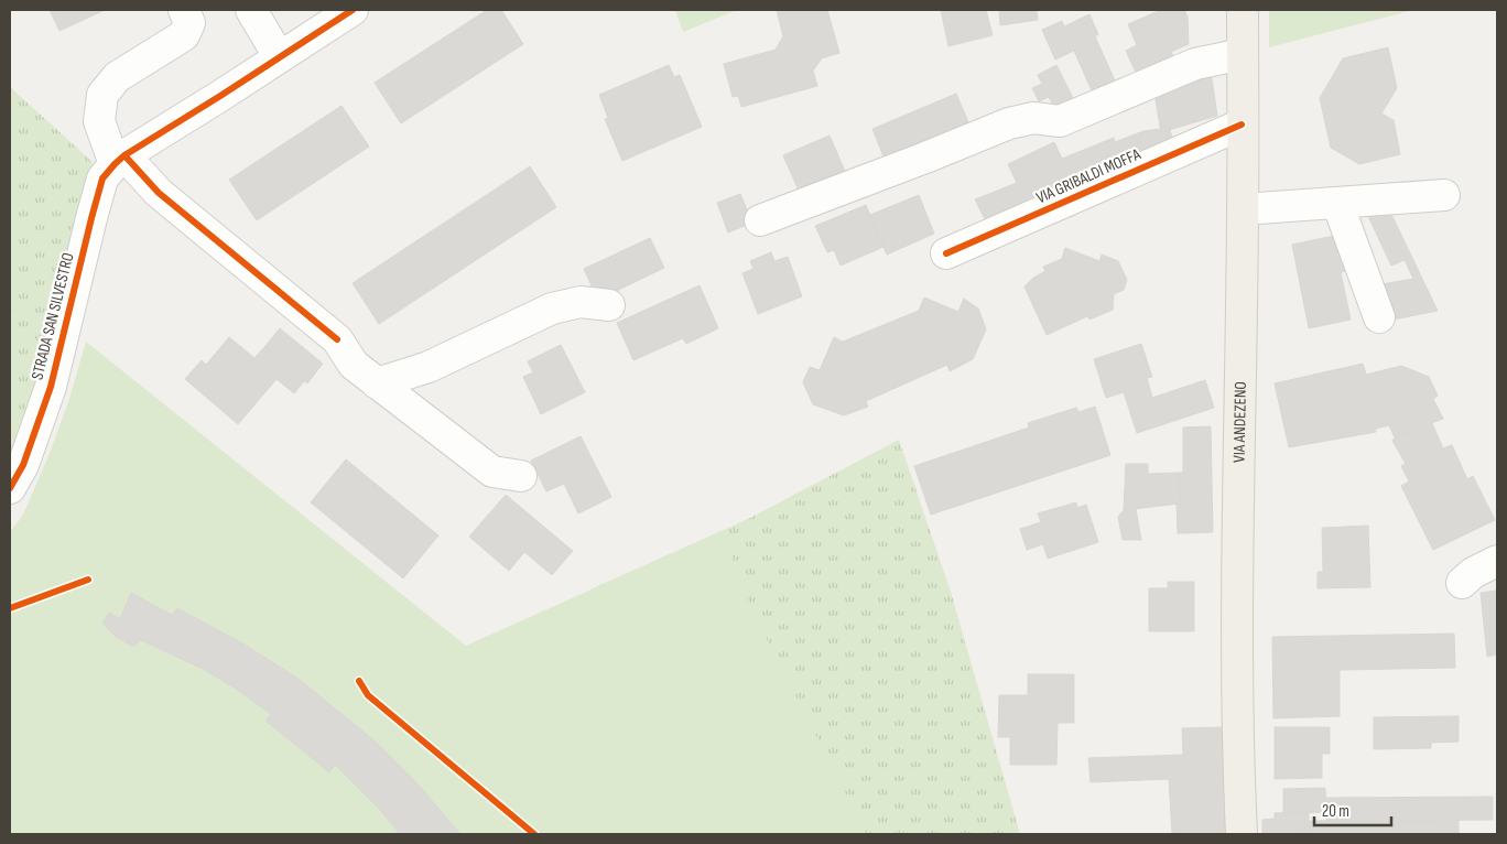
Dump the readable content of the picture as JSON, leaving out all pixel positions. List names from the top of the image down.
{
  "streets": {
    "main road": ["VIA ANDEZENO"],
    "street": ["VIA GRIBALDI MOFFA", "STRADA SAN SILVESTRO"]
  },
  "crossings": [
    ["VIA GRIBALDI MOFFA", "VIA ANDEZENO"]
  ],
  "scale_bar": "20 m"
}
